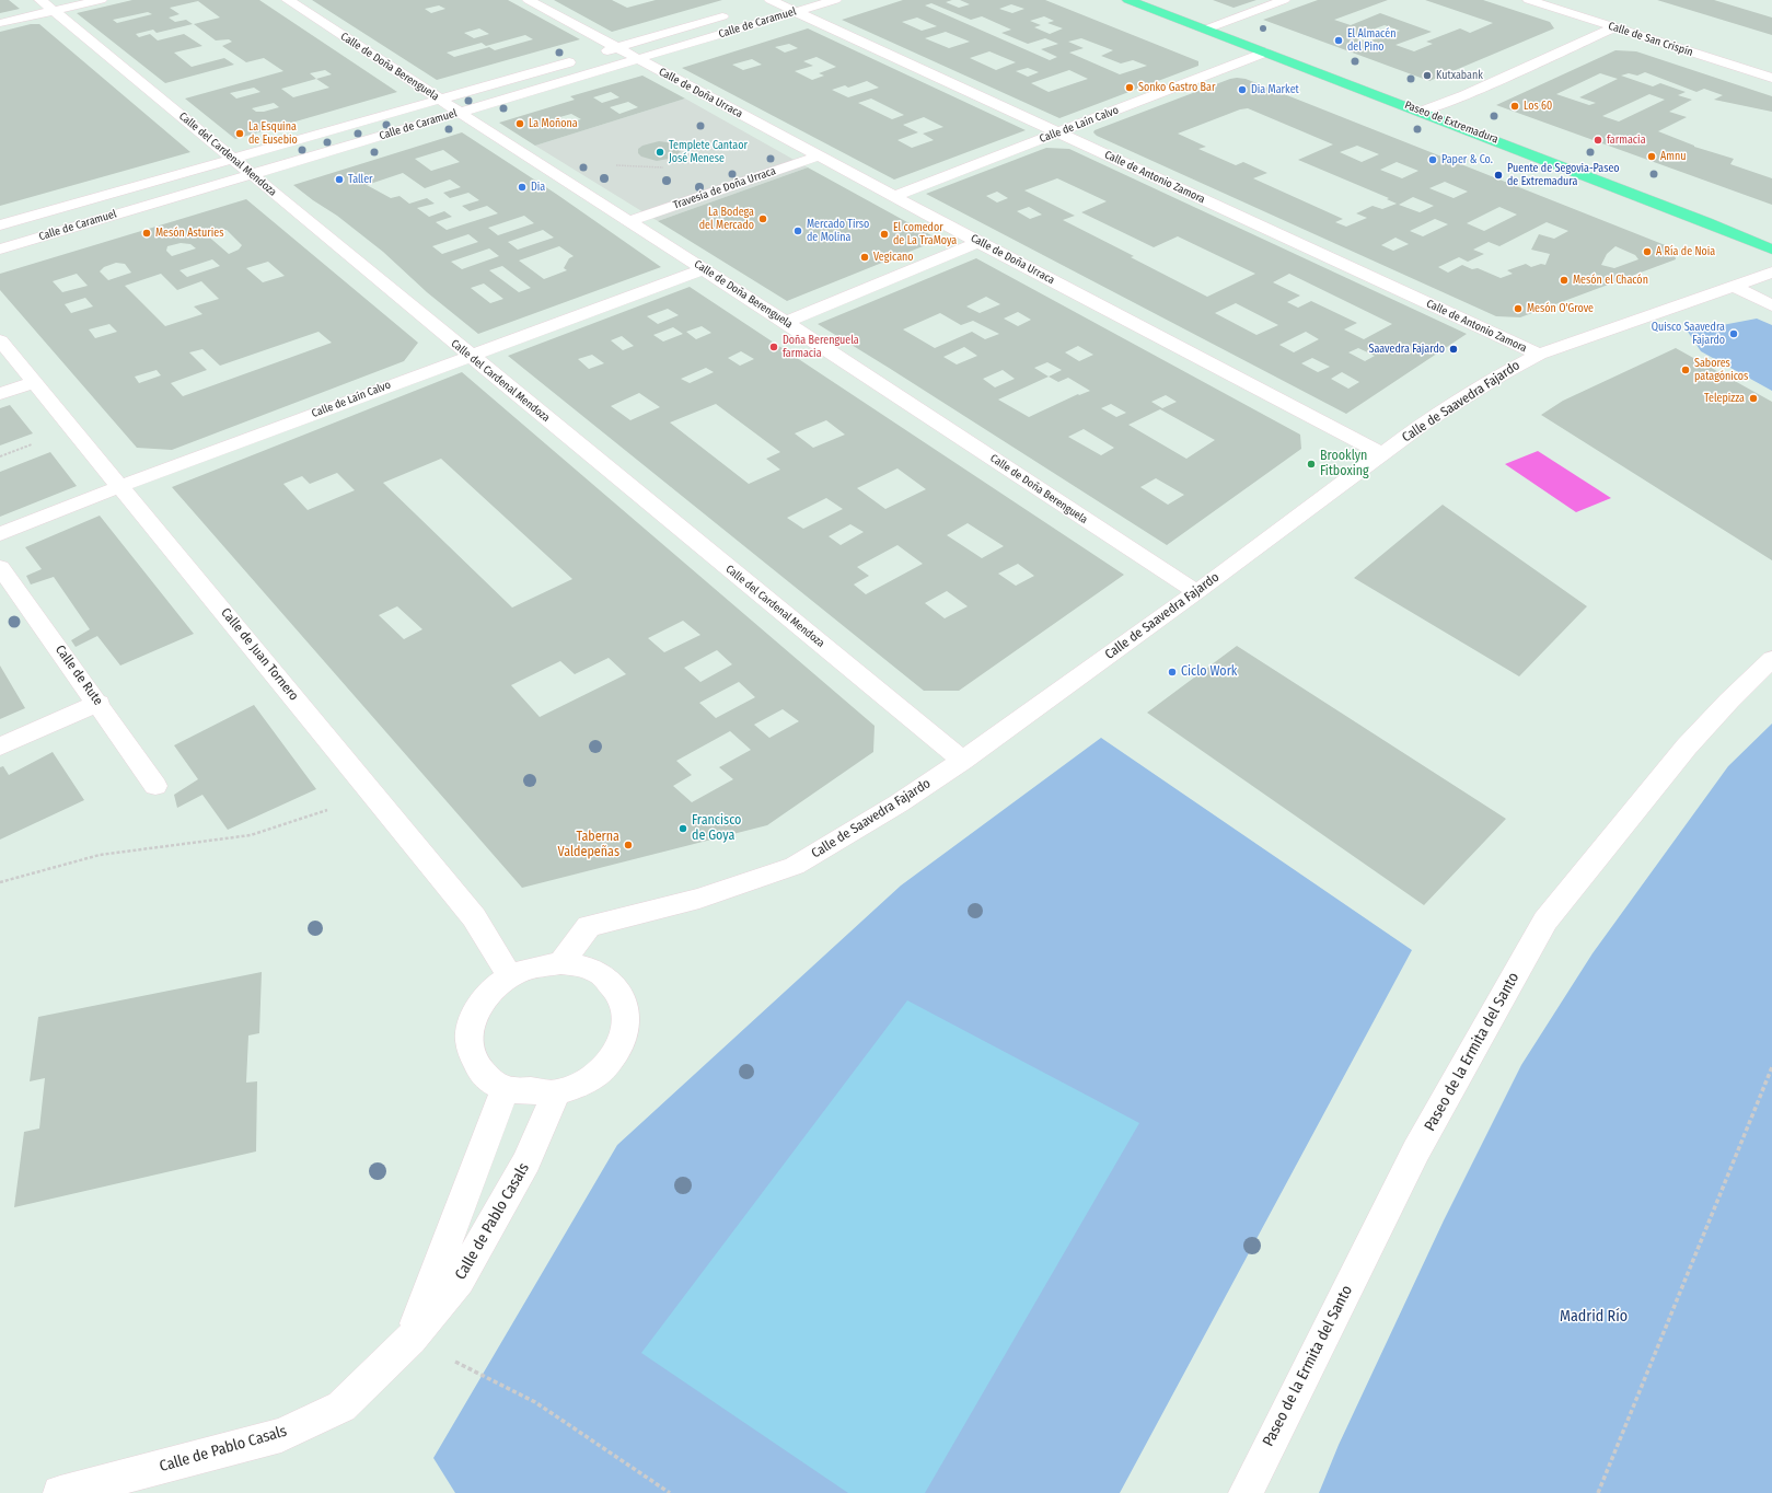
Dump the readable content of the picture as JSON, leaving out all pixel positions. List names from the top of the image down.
{
  "streets": {
    "main road": ["Paseo de Extremadura"],
    "street": [
      "Calle de Caramuel",
      "Calle de San Crispín",
      "Calle de Doña Berenguela",
      "Calle de Doña Urraca",
      "Calle de Laín Calvo",
      "Calle del Cardenal Mendoza",
      "Calle de Antonio Zamora",
      "Travesía de Doña Urraca",
      "Calle de Saavedra Fajardo",
      "Calle de Juan Tornero",
      "Calle de Rute",
      "Paseo de la Ermita del Santo",
      "Calle de Pablo Casals"
    ]
  },
  "crossings": [
    ["Calle de Caramuel", "Calle de Doña Berenguela"],
    ["Calle de Caramuel", "Calle de Doña Urraca"],
    ["Calle de Caramuel", "Calle del Cardenal Mendoza"],
    ["Calle de Caramuel", "Calle de Antonio Zamora"],
    ["Calle de Doña Berenguela", "Calle de Laín Calvo"],
    ["Calle de Doña Berenguela", "Travesía de Doña Urraca"],
    ["Calle de Doña Berenguela", "Calle de Saavedra Fajardo"],
    ["Calle de Doña Urraca", "Calle de Laín Calvo"],
    ["Calle de Doña Urraca", "Travesía de Doña Urraca"],
    ["Calle de Doña Urraca", "Calle de Saavedra Fajardo"],
    ["Paseo de Extremadura", "Calle de Laín Calvo"],
    ["Calle de Laín Calvo", "Calle del Cardenal Mendoza"],
    ["Calle de Laín Calvo", "Calle de Antonio Zamora"],
    ["Calle de Laín Calvo", "Calle de Juan Tornero"],
    ["Calle del Cardenal Mendoza", "Calle de Saavedra Fajardo"],
    ["Calle de Antonio Zamora", "Calle de Saavedra Fajardo"],
    ["Calle de Saavedra Fajardo", "Calle de Juan Tornero"],
    ["Calle de Saavedra Fajardo", "Calle de Pablo Casals"],
    ["Calle de Juan Tornero", "Calle de Pablo Casals"]
  ],
  "parks": ["Madrid Río"],
  "places": [
    "El Almacén del Pino",
    "Kutxabank",
    "Sonko Gastro Bar",
    "Dia Market",
    "Los 60",
    "La Moñona",
    "La Esquina de Eusebio",
    "farmacia",
    "Templete Cantaor José Menese",
    "Amnu",
    "Paper & Co.",
    "Puente de Segovia-Paseo de Extremadura",
    "Taller",
    "Dia",
    "La Bodega del Mercado",
    "Mercado Tirso de Molina",
    "Mesón Asturies",
    "El comedor de La TraMoya",
    "A Ría de Noia",
    "Vegicano",
    "Mesón el Chacón",
    "Mesón O'Grove",
    "Quisco Saavedra Fajardo",
    "Doña Berenguela farmacia",
    "Saavedra Fajardo",
    "Sabores patagónicos",
    "Telepizza",
    "Brooklyn Fitboxing",
    "Ciclo Work",
    "Francisco de Goya",
    "Taberna Valdepeñas"
  ]
}
